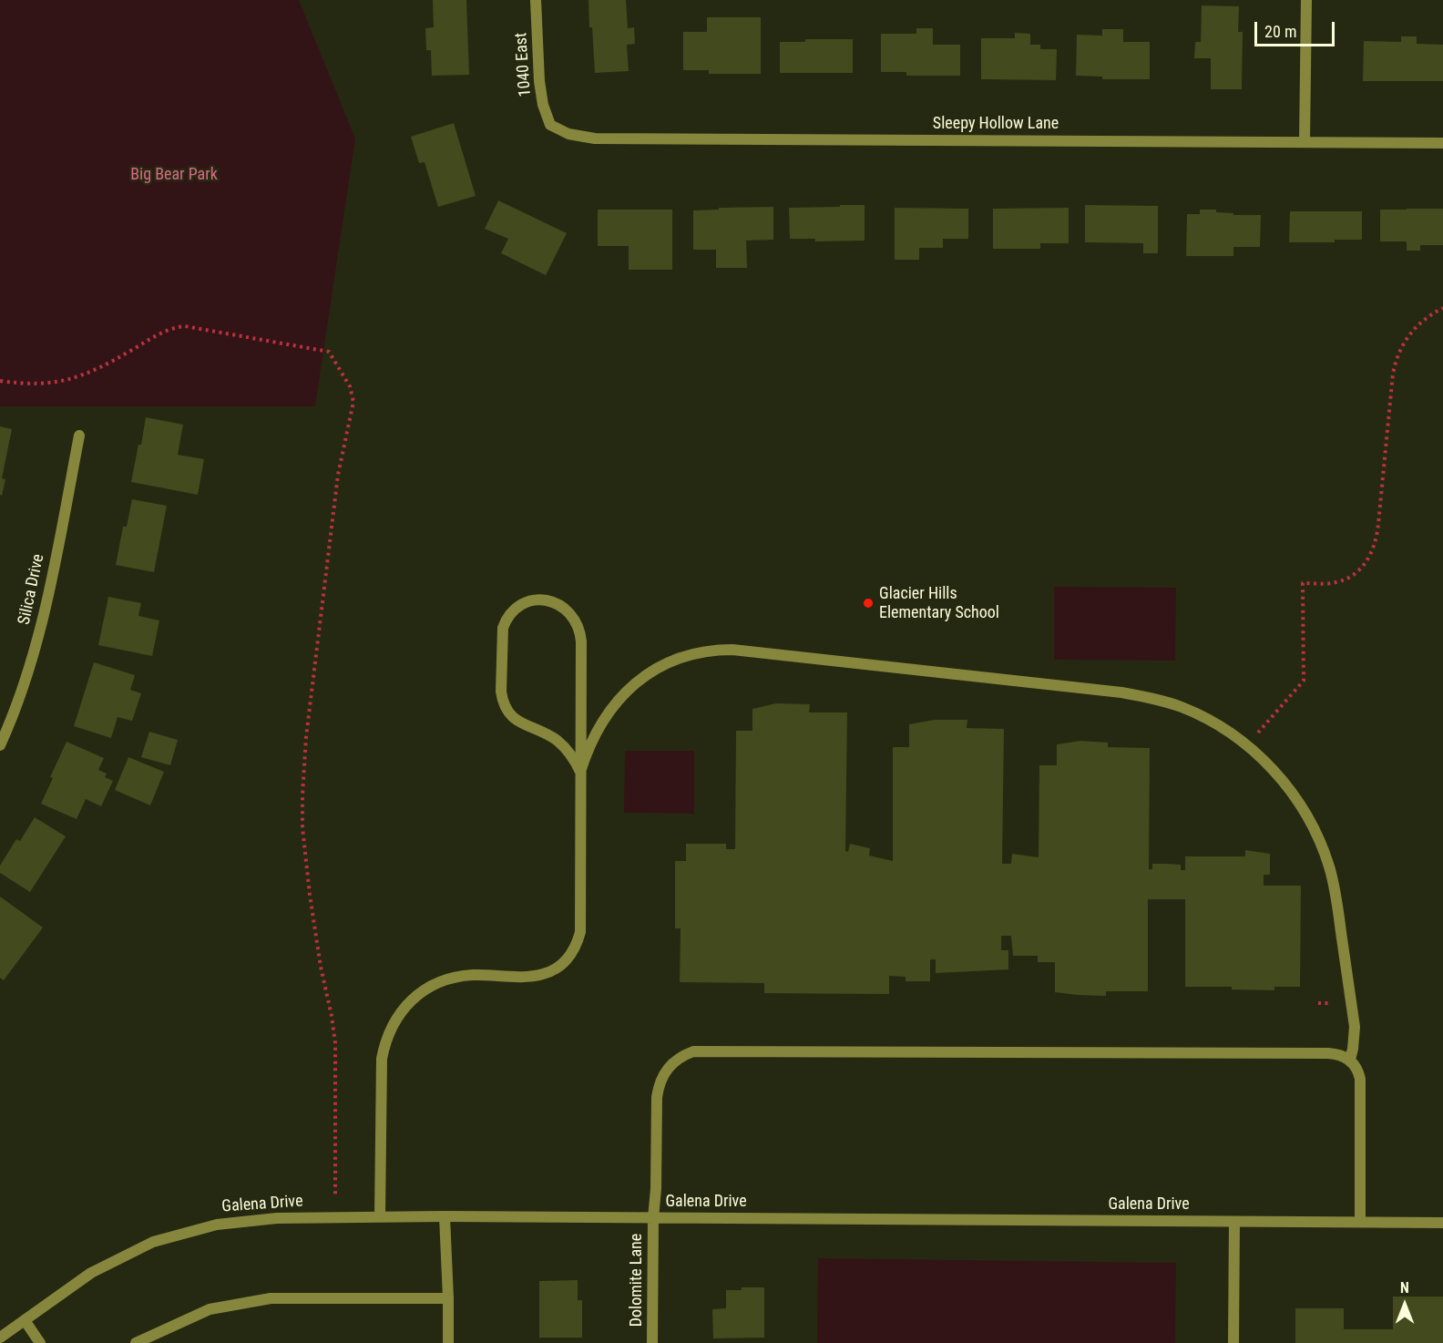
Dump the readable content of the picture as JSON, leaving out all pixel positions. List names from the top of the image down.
{
  "streets": {
    "street": [
      "1040 East",
      "Sleepy Hollow Lane",
      "Silica Drive",
      "Galena Drive",
      "Dolomite Lane"
    ]
  },
  "crossings": [
    ["1040 East", "Sleepy Hollow Lane"],
    ["Galena Drive", "Dolomite Lane"]
  ],
  "parks": ["Big Bear Park"],
  "places": ["Glacier Hills Elementary School"],
  "scale_bar": "20 m",
  "north": "top"
}
